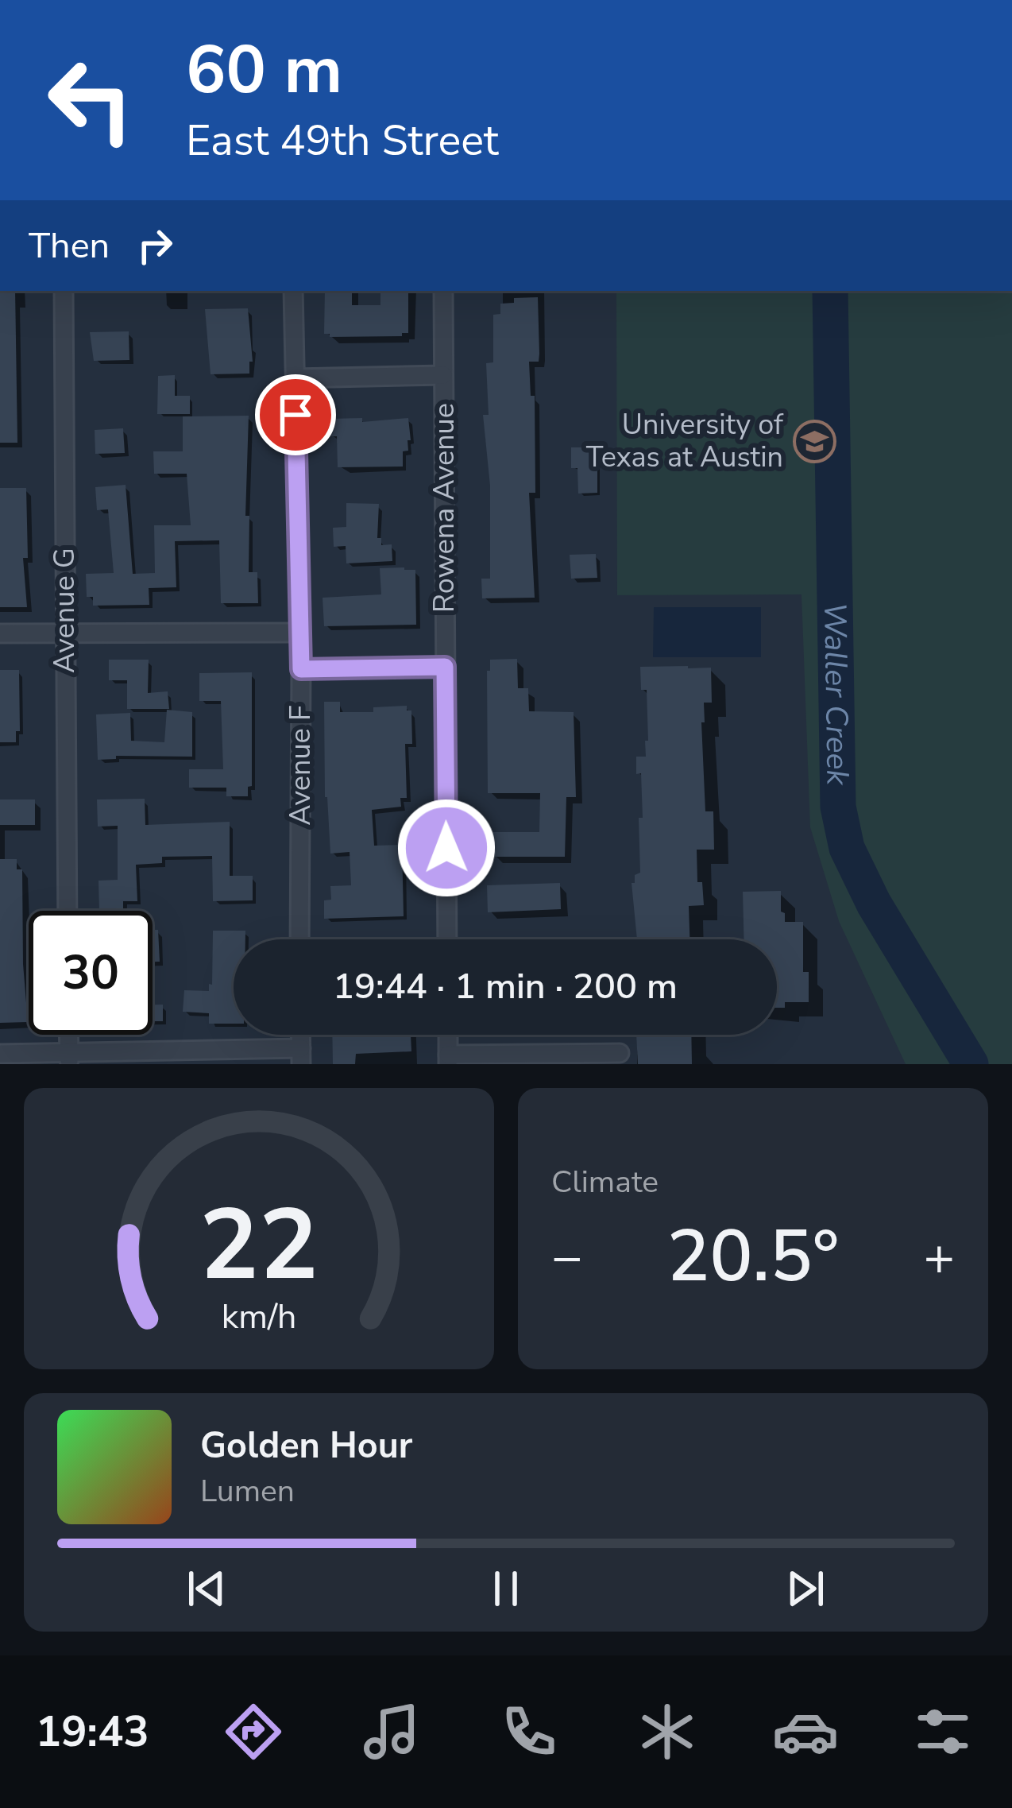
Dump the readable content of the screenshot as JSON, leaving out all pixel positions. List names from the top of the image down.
{
  "streets": {
    "street": ["Rowena Avenue", "Avenue G", "Avenue F"]
  },
  "water": ["Waller Creek"],
  "places": {
    "school or university": ["University of Texas at Austin"]
  },
  "page": {
    "turn": ["60 m", "East 49th Street"],
    "then": "Then",
    "limit": "30",
    "trip": "19:44 · 1 min · 200 m",
    "tile": "Climate",
    "heat": ["−", "20.5°", "+"],
    "song": ["Golden Hour", "Lumen"],
    "tabs": "19:43",
    "gauge": ["22", "km/h"]
  }
}
